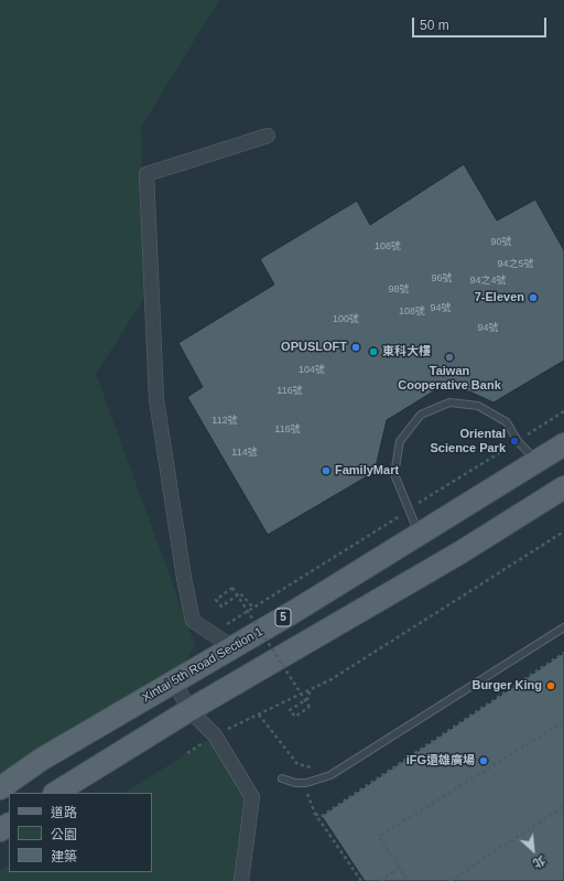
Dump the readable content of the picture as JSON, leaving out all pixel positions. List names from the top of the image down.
{
  "streets": {
    "main road": ["5", "Xintai 5th Road Section 1"]
  },
  "places": [
    "7-Eleven",
    "OPUSLOFT",
    "東科大樓",
    "Taiwan Cooperative Bank",
    "Oriental Science Park",
    "FamilyMart",
    "Burger King",
    "iFG遠雄廣場"
  ],
  "house_numbers": [
    "90號",
    "108號",
    "94之5號",
    "96號",
    "94之4號",
    "98號",
    "94號",
    "108號",
    "100號",
    "94號",
    "104號",
    "116號",
    "112號",
    "116號",
    "114號"
  ],
  "legend": ["道路", "公園", "建築"],
  "scale_bar": "50 m",
  "north": "bottom right"
}
